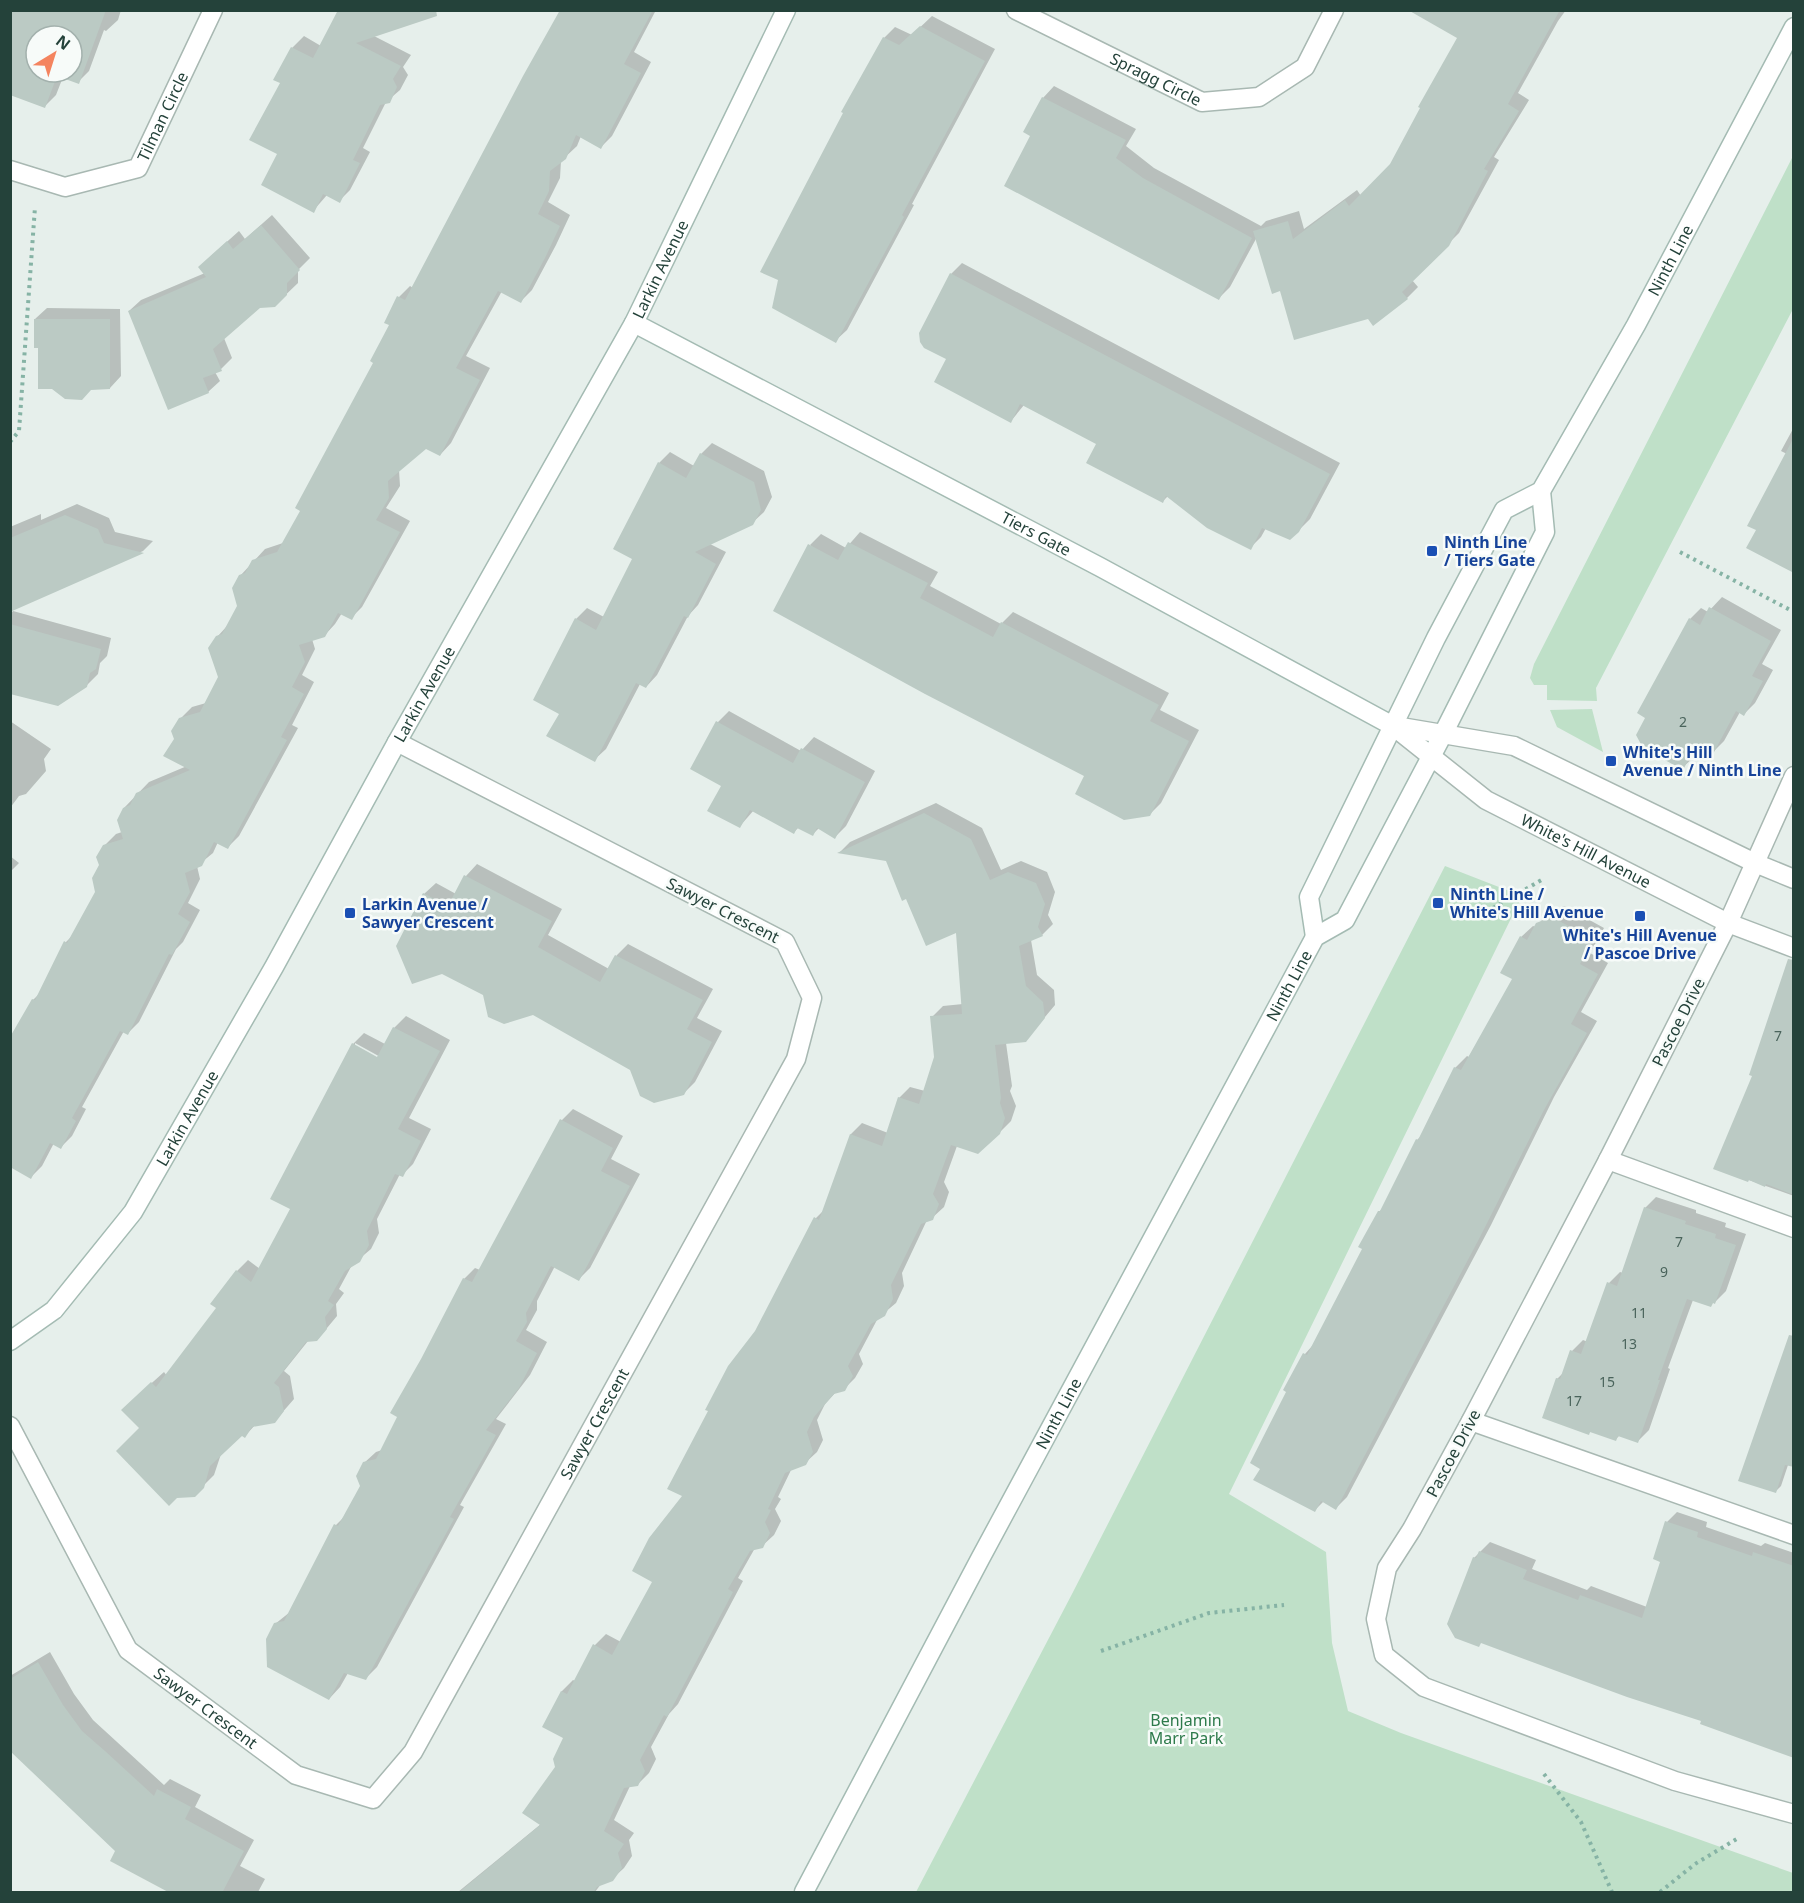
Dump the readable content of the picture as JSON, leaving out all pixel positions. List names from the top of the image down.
{
  "streets": {
    "street": [
      "Spragg Circle",
      "Tilman Circle",
      "Ninth Line",
      "Larkin Avenue",
      "Tiers Gate",
      "White's Hill Avenue",
      "Sawyer Crescent",
      "Pascoe Drive"
    ]
  },
  "crossings": [
    ["Ninth Line", "Tiers Gate"],
    ["Ninth Line", "White's Hill Avenue"],
    ["Larkin Avenue", "Tiers Gate"],
    ["Larkin Avenue", "Sawyer Crescent"],
    ["Tiers Gate", "White's Hill Avenue"],
    ["White's Hill Avenue", "Pascoe Drive"]
  ],
  "parks": ["Benjamin Marr Park"],
  "places": {
    "transit": [
      "Ninth Line / Tiers Gate",
      "White's Hill Avenue / Ninth Line",
      "Ninth Line / White's Hill Avenue",
      "Larkin Avenue / Sawyer Crescent",
      "White's Hill Avenue / Pascoe Drive"
    ]
  },
  "house_numbers": [
    "2",
    "7",
    "7",
    "9",
    "11",
    "13",
    "15",
    "17"
  ],
  "north": "top right"
}
